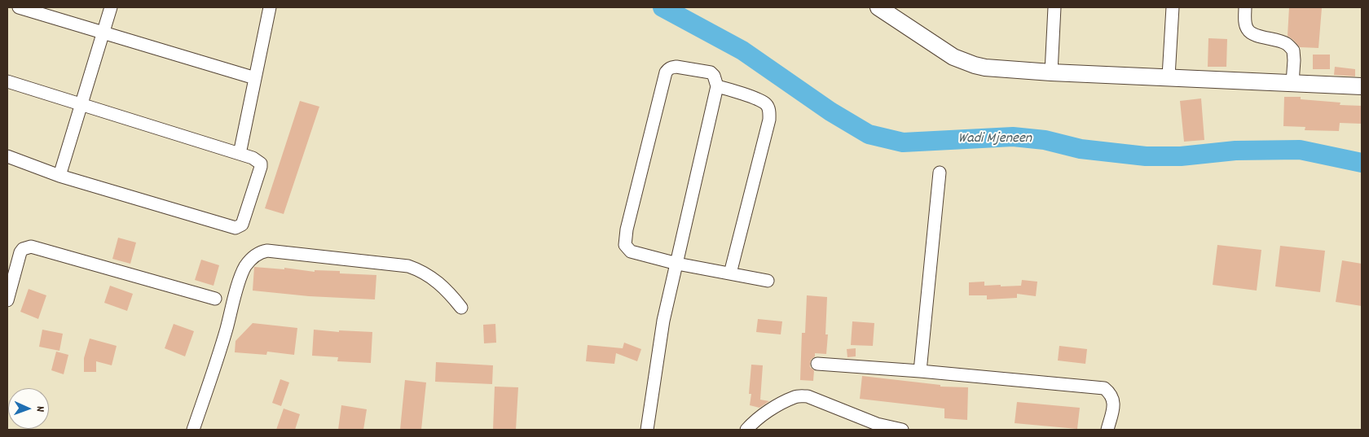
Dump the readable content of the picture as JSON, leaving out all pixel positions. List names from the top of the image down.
{
  "water": ["Wadi Mjeneen"],
  "north": "right"
}
